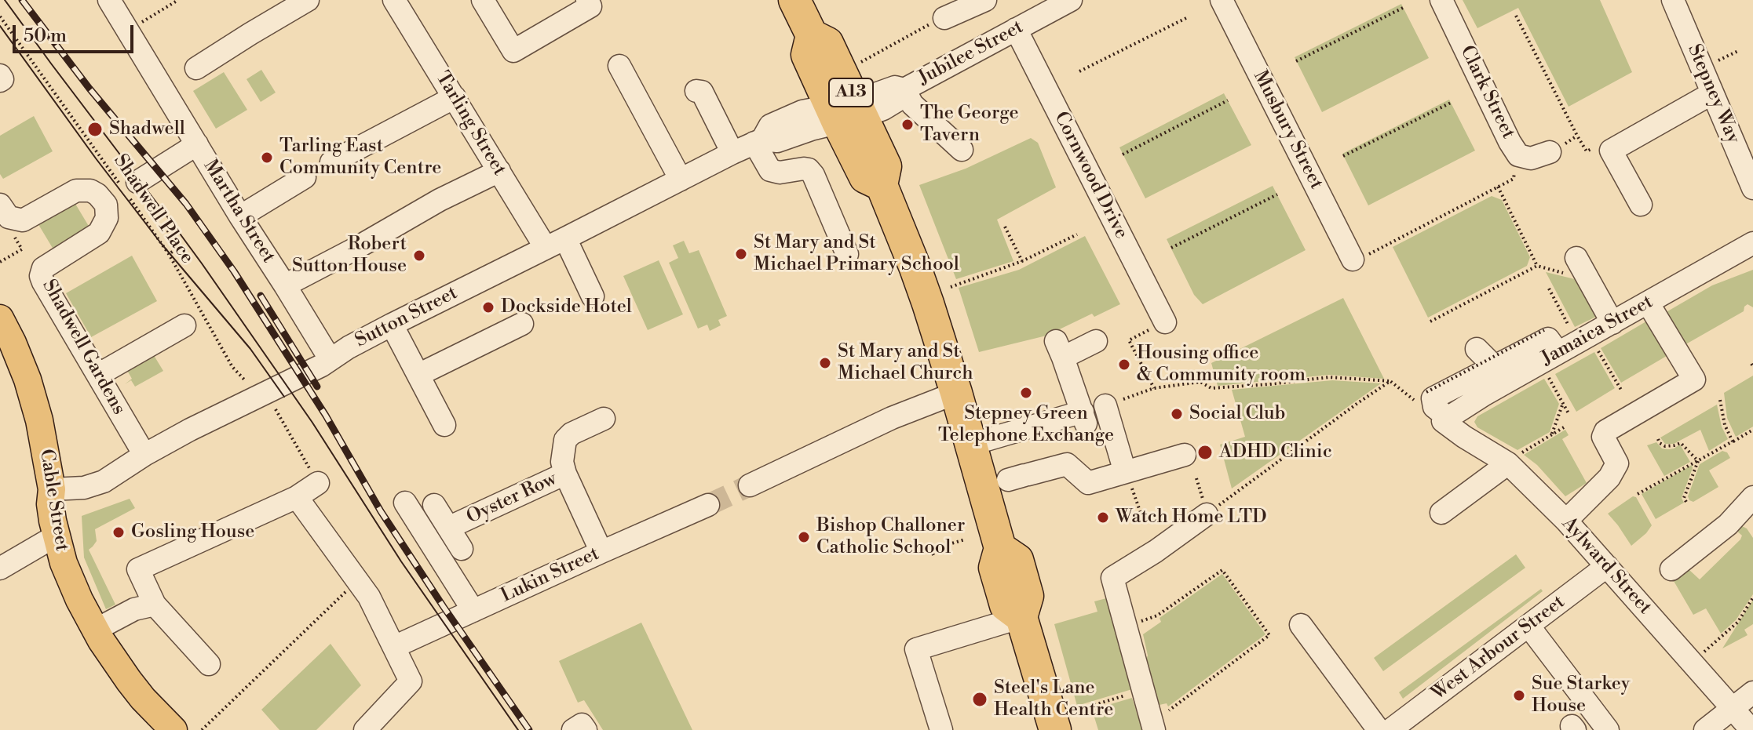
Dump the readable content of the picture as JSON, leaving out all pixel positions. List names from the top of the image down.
{
  "streets": {
    "highway": ["A13"],
    "main road": ["Cable Street"],
    "street": [
      "Jubilee Street",
      "Clark Street",
      "Stepney Way",
      "Tarling Street",
      "Musbury Street",
      "Cornwood Drive",
      "Martha Street",
      "Sutton Street",
      "Jamaica Street",
      "Shadwell Gardens",
      "Oyster Row",
      "Aylward Street",
      "Lukin Street",
      "West Arbour Street"
    ],
    "path": ["Shadwell Place"]
  },
  "crossings": [
    ["Jubilee Street", "A13"],
    ["Jubilee Street", "Cornwood Drive"],
    ["Jubilee Street", "Sutton Street"],
    ["A13", "Sutton Street"],
    ["Tarling Street", "Sutton Street"],
    ["Martha Street", "Sutton Street"],
    ["Sutton Street", "Shadwell Gardens"],
    ["Sutton Street", "Cable Street"],
    ["Jamaica Street", "Aylward Street"],
    ["Oyster Row", "Lukin Street"],
    ["Aylward Street", "West Arbour Street"]
  ],
  "places": [
    "The George Tavern",
    "Shadwell",
    "Tarling East Community Centre",
    "St Mary and St Michael Primary School",
    "Robert Sutton House",
    "Dockside Hotel",
    "St Mary and St Michael Church",
    "Housing office & Community room",
    "Stepney Green Telephone Exchange",
    "Social Club",
    "ADHD Clinic",
    "Watch Home LTD",
    "Gosling House",
    "Bishop Challoner Catholic School",
    "Sue Starkey House",
    "Steel's Lane Health Centre"
  ],
  "scale_bar": "50 m"
}
